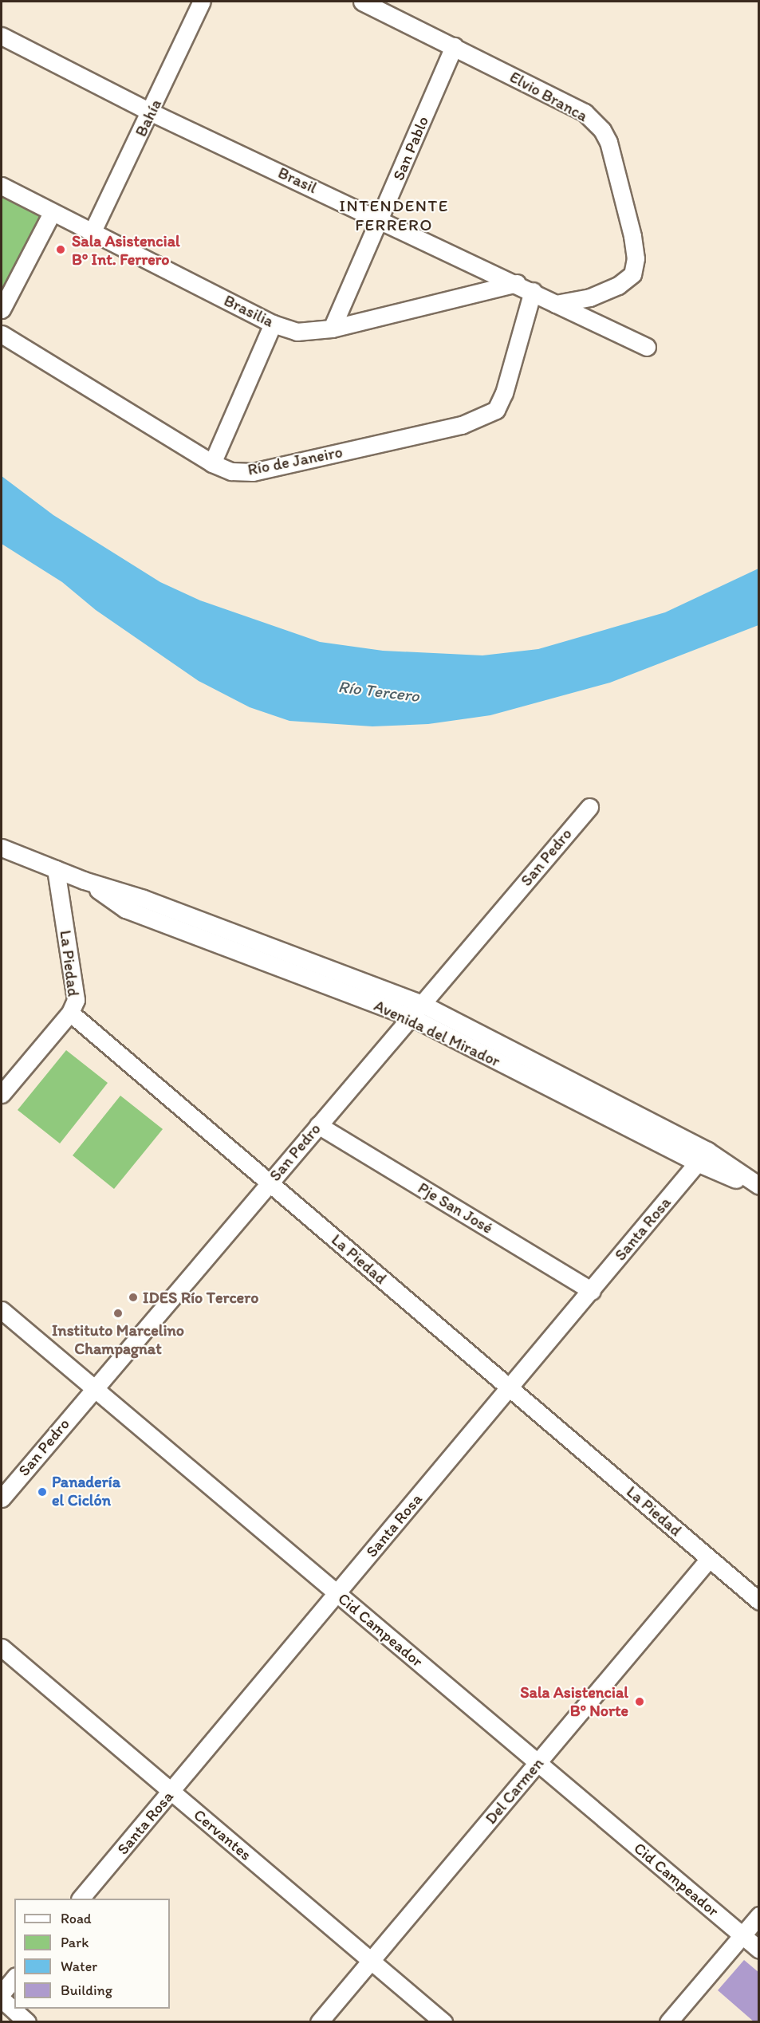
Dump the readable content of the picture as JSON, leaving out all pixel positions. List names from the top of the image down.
{
  "streets": {
    "street": [
      "Elvio Branca",
      "Bahía",
      "San Pablo",
      "Brasil",
      "Brasilia",
      "Río de Janeiro",
      "San Pedro",
      "La Piedad",
      "Avenida del Mirador",
      "Pje San José",
      "Santa Rosa",
      "Cid Campeador",
      "Del Carmen",
      "Cervantes"
    ]
  },
  "crossings": [
    ["Elvio Branca", "San Pablo"],
    ["Elvio Branca", "Brasil"],
    ["Bahía", "Brasil"],
    ["Bahía", "Brasilia"],
    ["San Pablo", "Brasil"],
    ["San Pablo", "Brasilia"],
    ["Brasil", "Brasilia"],
    ["Brasil", "Río de Janeiro"],
    ["San Pedro", "La Piedad"],
    ["San Pedro", "Avenida del Mirador"],
    ["San Pedro", "Pje San José"],
    ["San Pedro", "Cid Campeador"],
    ["La Piedad", "Avenida del Mirador"],
    ["La Piedad", "Santa Rosa"],
    ["La Piedad", "Del Carmen"],
    ["Avenida del Mirador", "Santa Rosa"],
    ["Pje San José", "Santa Rosa"],
    ["Santa Rosa", "Cid Campeador"],
    ["Santa Rosa", "Cervantes"],
    ["Cid Campeador", "Del Carmen"],
    ["Del Carmen", "Cervantes"]
  ],
  "districts": ["INTENDENTE FERRERO"],
  "water": ["Río Tercero"],
  "places": [
    "Sala Asistencial Bº Int. Ferrero",
    "IDES Río Tercero",
    "Instituto Marcelino Champagnat",
    "Panadería el Ciclón",
    "Sala Asistencial Bº Norte"
  ],
  "legend": [
    "Road",
    "Park",
    "Water",
    "Building"
  ]
}
